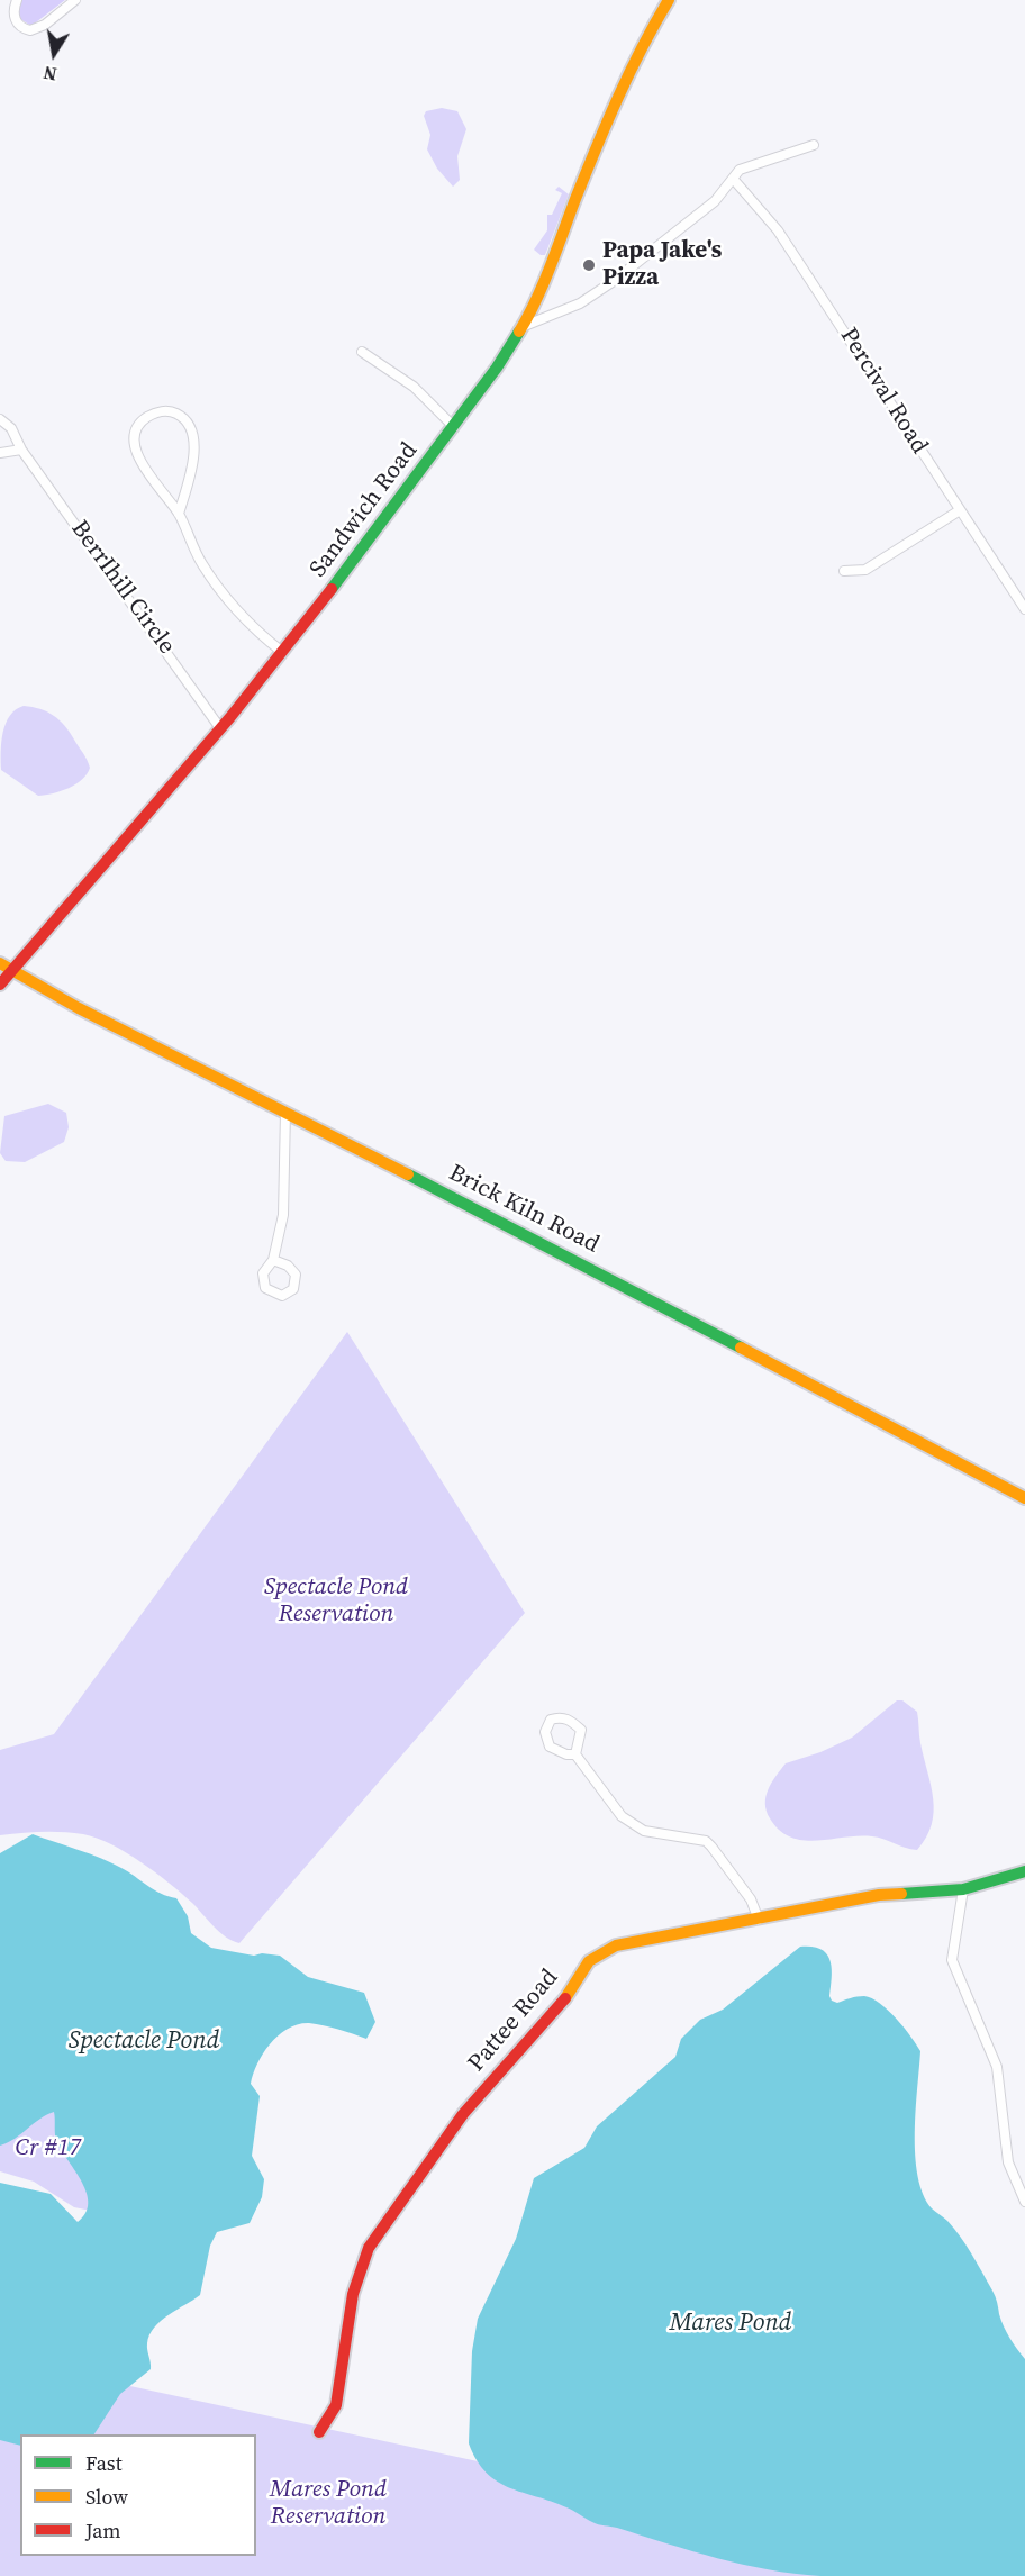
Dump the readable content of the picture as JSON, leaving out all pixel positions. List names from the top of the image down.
{
  "streets": {
    "main road": ["Sandwich Road", "Brick Kiln Road", "Pattee Road"],
    "street": ["Percival Road", "BerrIhill Circle"]
  },
  "crossings": [
    ["Sandwich Road", "BerrIhill Circle"],
    ["Sandwich Road", "Brick Kiln Road"]
  ],
  "water": ["Spectacle Pond", "Mares Pond"],
  "parks": ["Spectacle Pond Reservation", "Cr #17", "Mares Pond Reservation"],
  "places": ["Papa Jake's Pizza"],
  "legend": ["Fast", "Slow", "Jam"],
  "north": "bottom"
}
